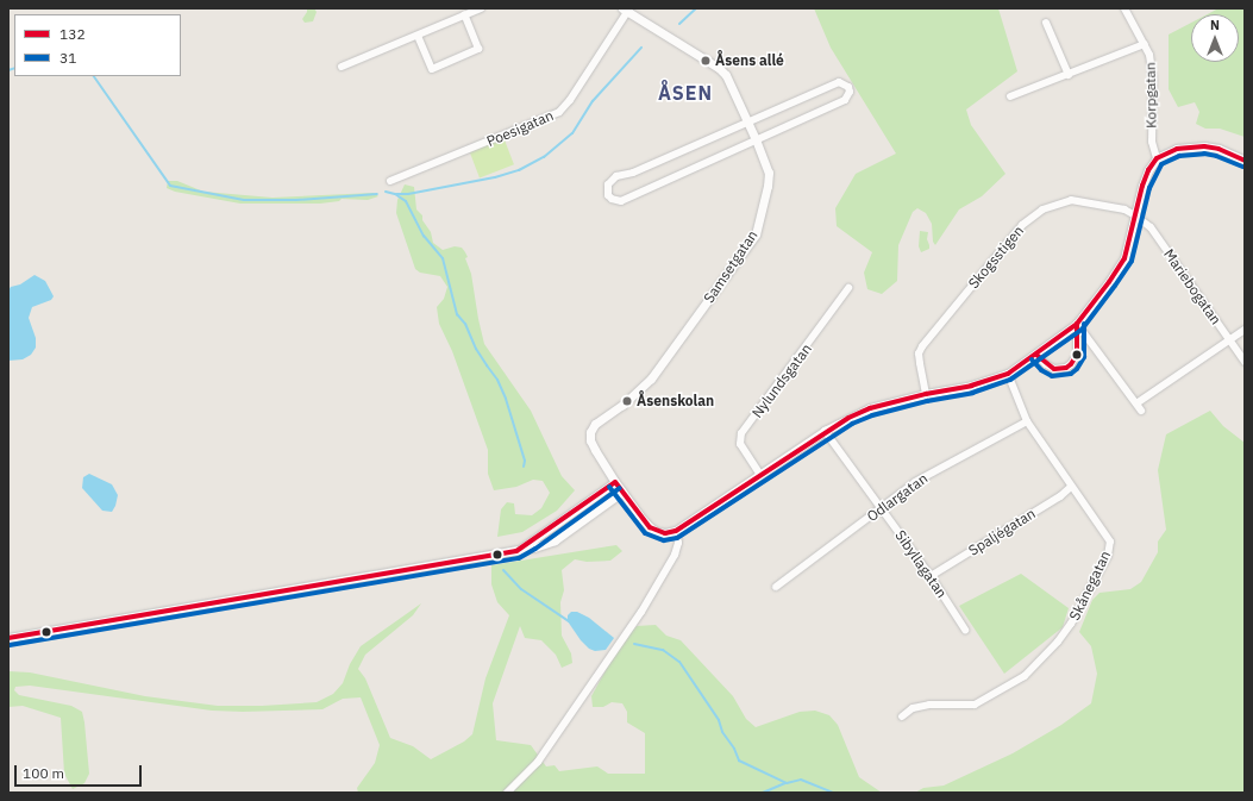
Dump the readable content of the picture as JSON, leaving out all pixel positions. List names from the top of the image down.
{
  "streets": {
    "street": [
      "Korpgatan",
      "Poesigatan",
      "Skogsstigen",
      "Samsetgatan",
      "Mariebogatan",
      "Nylundsgatan",
      "Odlargatan",
      "Spaljégatan",
      "Sibyllagatan",
      "Skånegatan"
    ]
  },
  "crossings": [
    ["Poesigatan", "Samsetgatan"],
    ["Skogsstigen", "Mariebogatan"],
    ["Odlargatan", "Sibyllagatan"],
    ["Odlargatan", "Skånegatan"],
    ["Spaljégatan", "Sibyllagatan"],
    ["Spaljégatan", "Skånegatan"]
  ],
  "districts": ["ÅSEN"],
  "places": ["Åsens allé", "Åsenskolan"],
  "lines": ["transit line 132", "transit line 31"],
  "legend": ["132", "31"],
  "scale_bar": "100 m",
  "north": "top"
}
